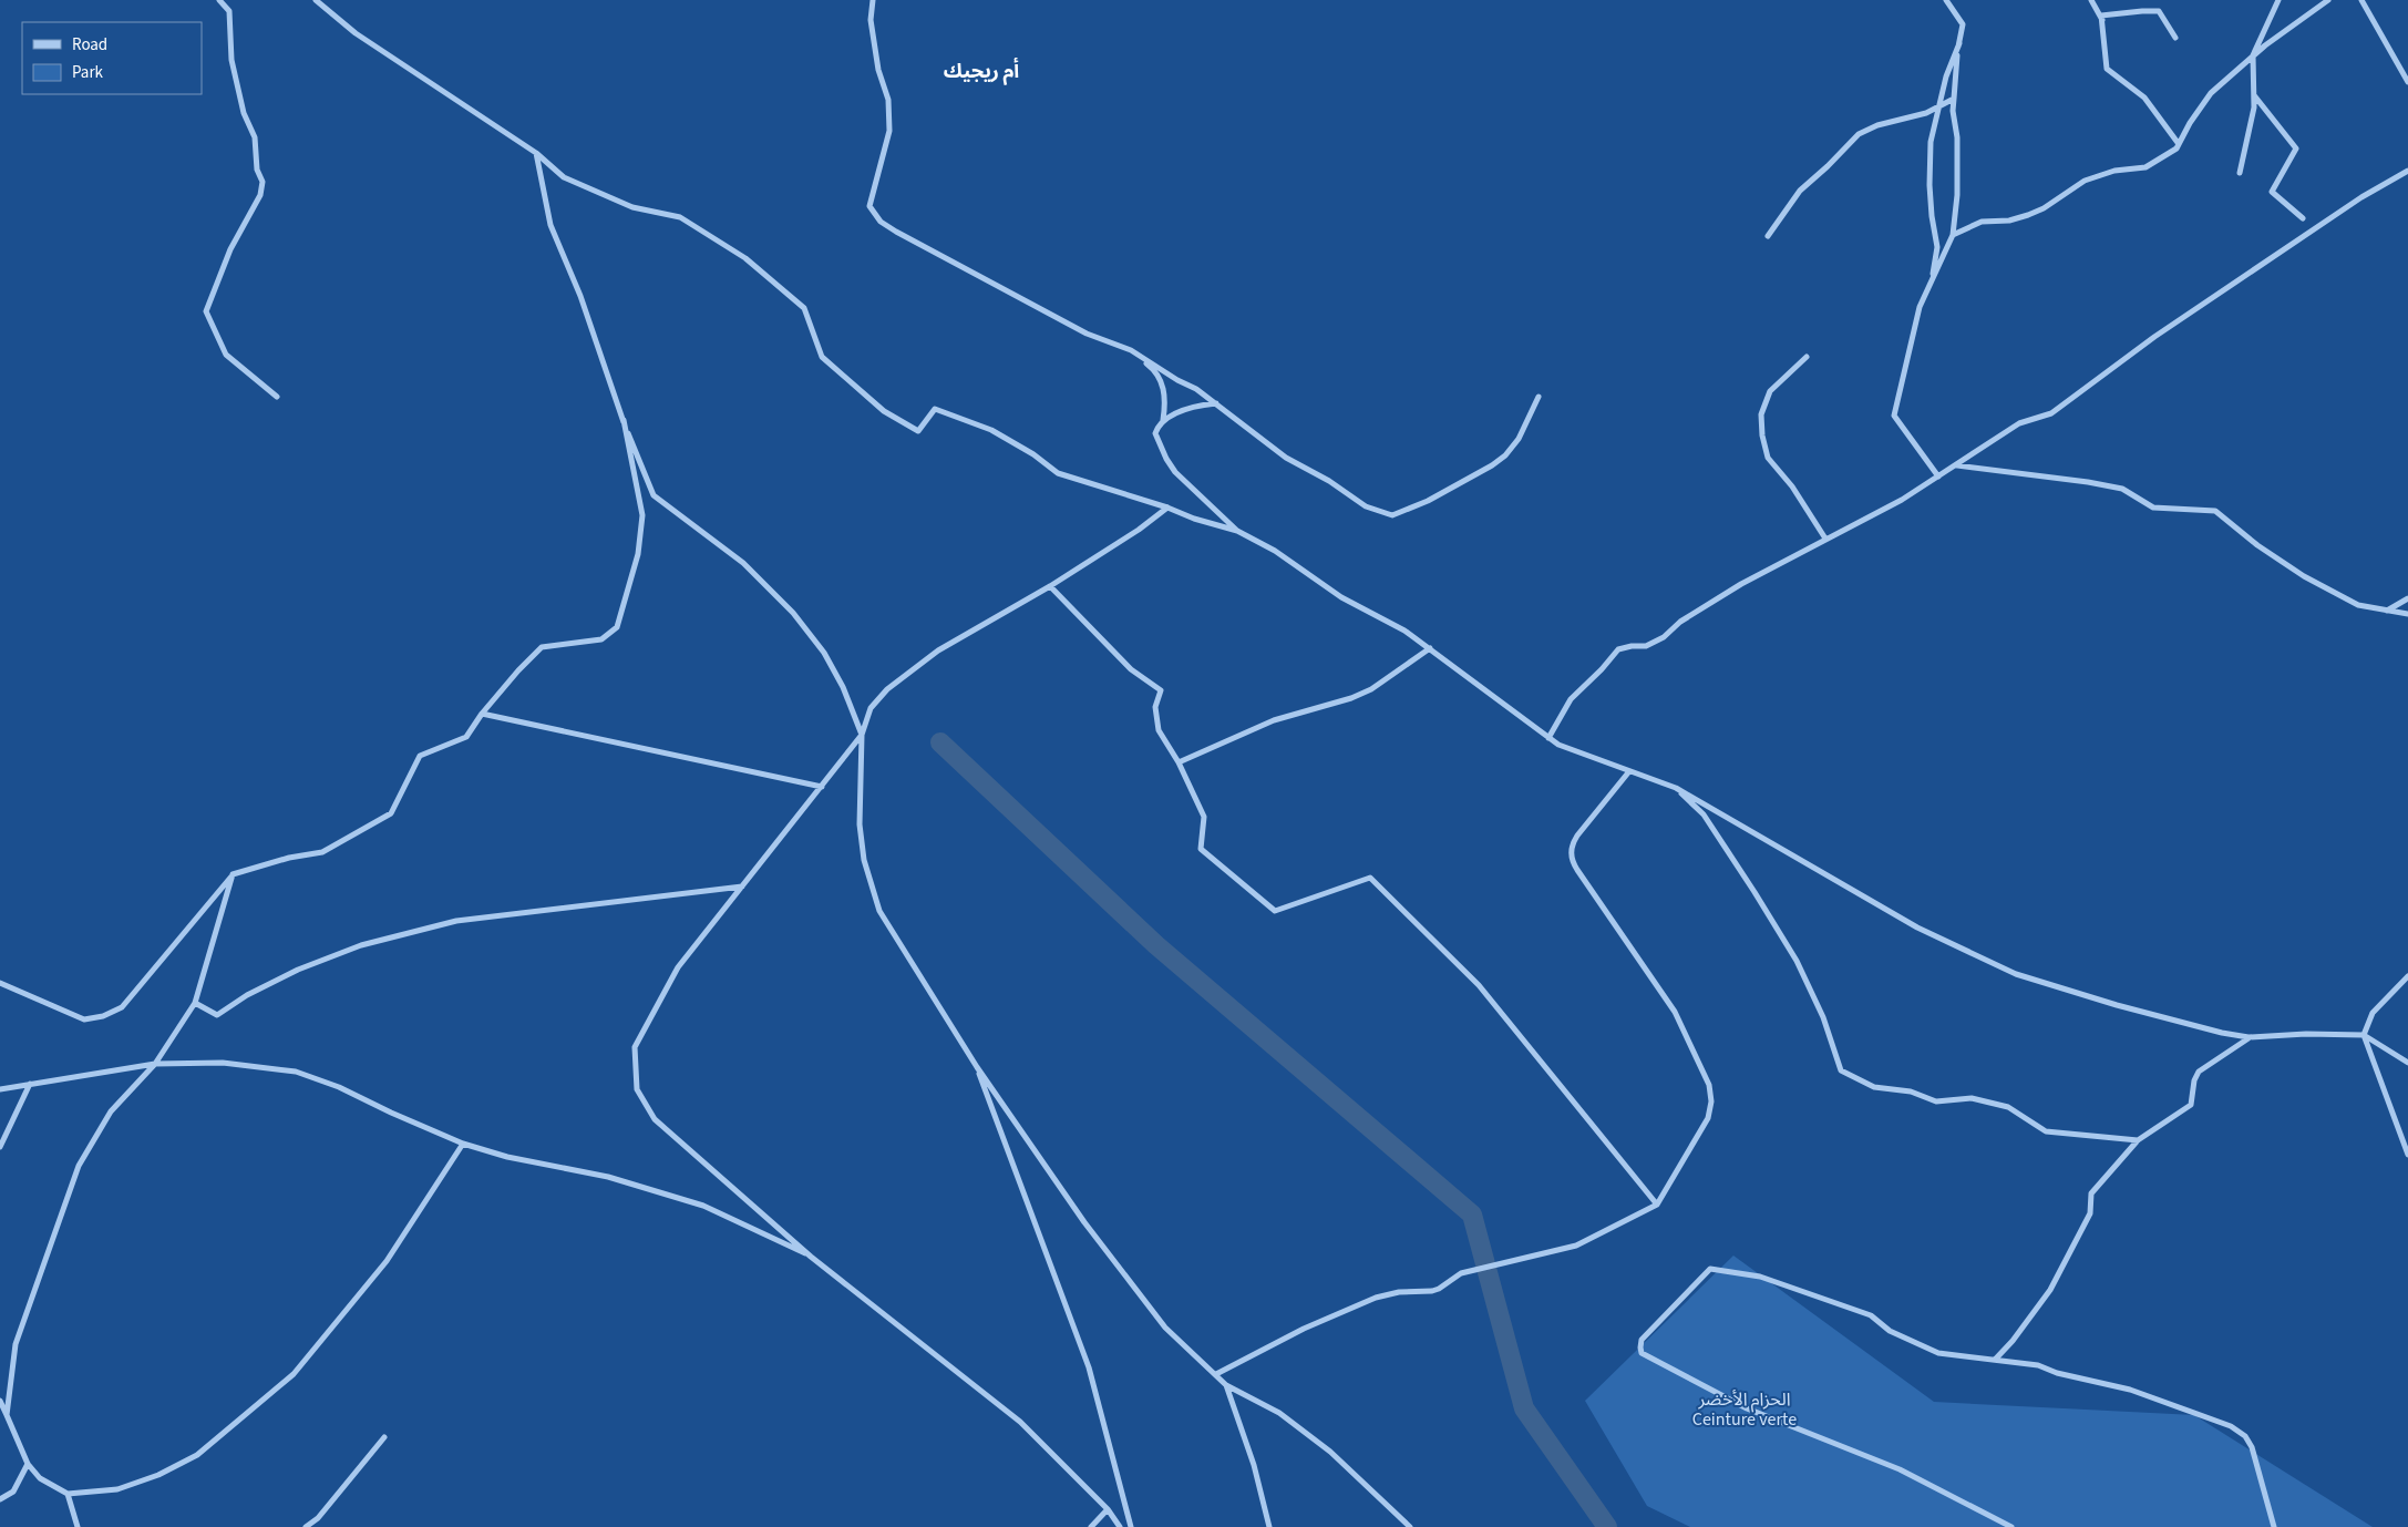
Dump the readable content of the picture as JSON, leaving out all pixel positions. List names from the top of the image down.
{
  "districts": ["أم ريجيك"],
  "parks": ["الحزام الأخضر Ceinture verte"],
  "legend": ["Road", "Park"]
}
